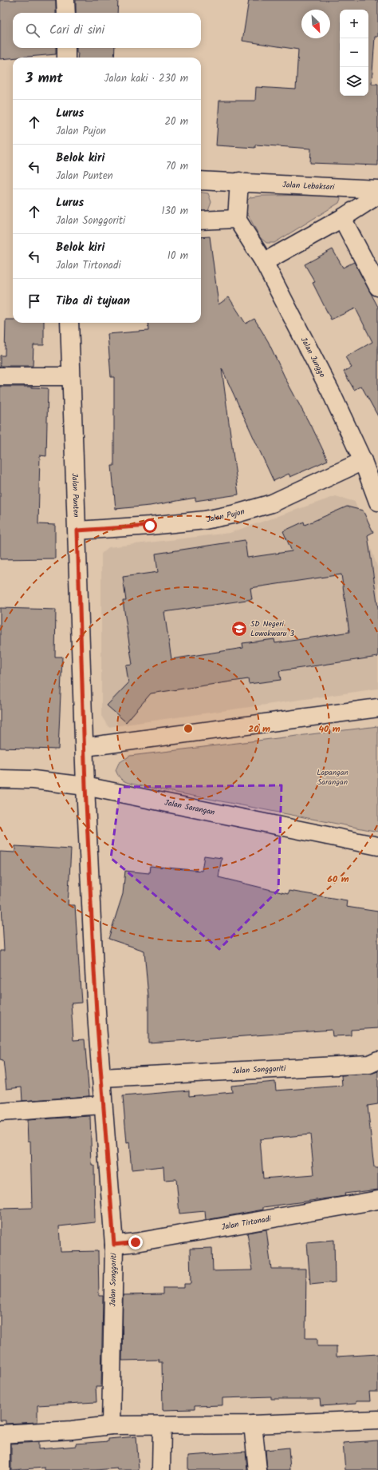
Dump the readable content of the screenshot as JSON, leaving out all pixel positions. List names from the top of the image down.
{
  "streets": {
    "street": [
      "Jalan Lebaksari",
      "Jalan Junggo",
      "Jalan Punten",
      "Jalan Pujon",
      "Jalan Sarangan",
      "Jalan Songgoriti",
      "Jalan Tirtonadi"
    ]
  },
  "crossings": [
    ["Jalan Junggo", "Jalan Pujon"],
    ["Jalan Punten", "Jalan Pujon"],
    ["Jalan Punten", "Jalan Sarangan"],
    ["Jalan Punten", "Jalan Songgoriti"],
    ["Jalan Sarangan", "Jalan Songgoriti"],
    ["Jalan Songgoriti", "Jalan Tirtonadi"]
  ],
  "parks": ["Lapangan Sarangan"],
  "places": {
    "school or university": ["SD Negeri Lowokwaru 3"]
  },
  "north": "bottom right",
  "page": {
    "map_buttons": ["+", "−"],
    "search": "Cari di sini",
    "heading": ["3 mnt", "Jalan kaki · 230 m"],
    "list": [
      ["Lurus", "Jalan Pujon", "20 m"],
      ["Belok kiri", "Jalan Punten", "70 m"],
      ["Lurus", "Jalan Songgoriti", "130 m"],
      ["Belok kiri", "Jalan Tirtonadi", "10 m"],
      "Tiba di tujuan"
    ]
  },
  "rings": ["20 m", "40 m", "60 m"]
}
